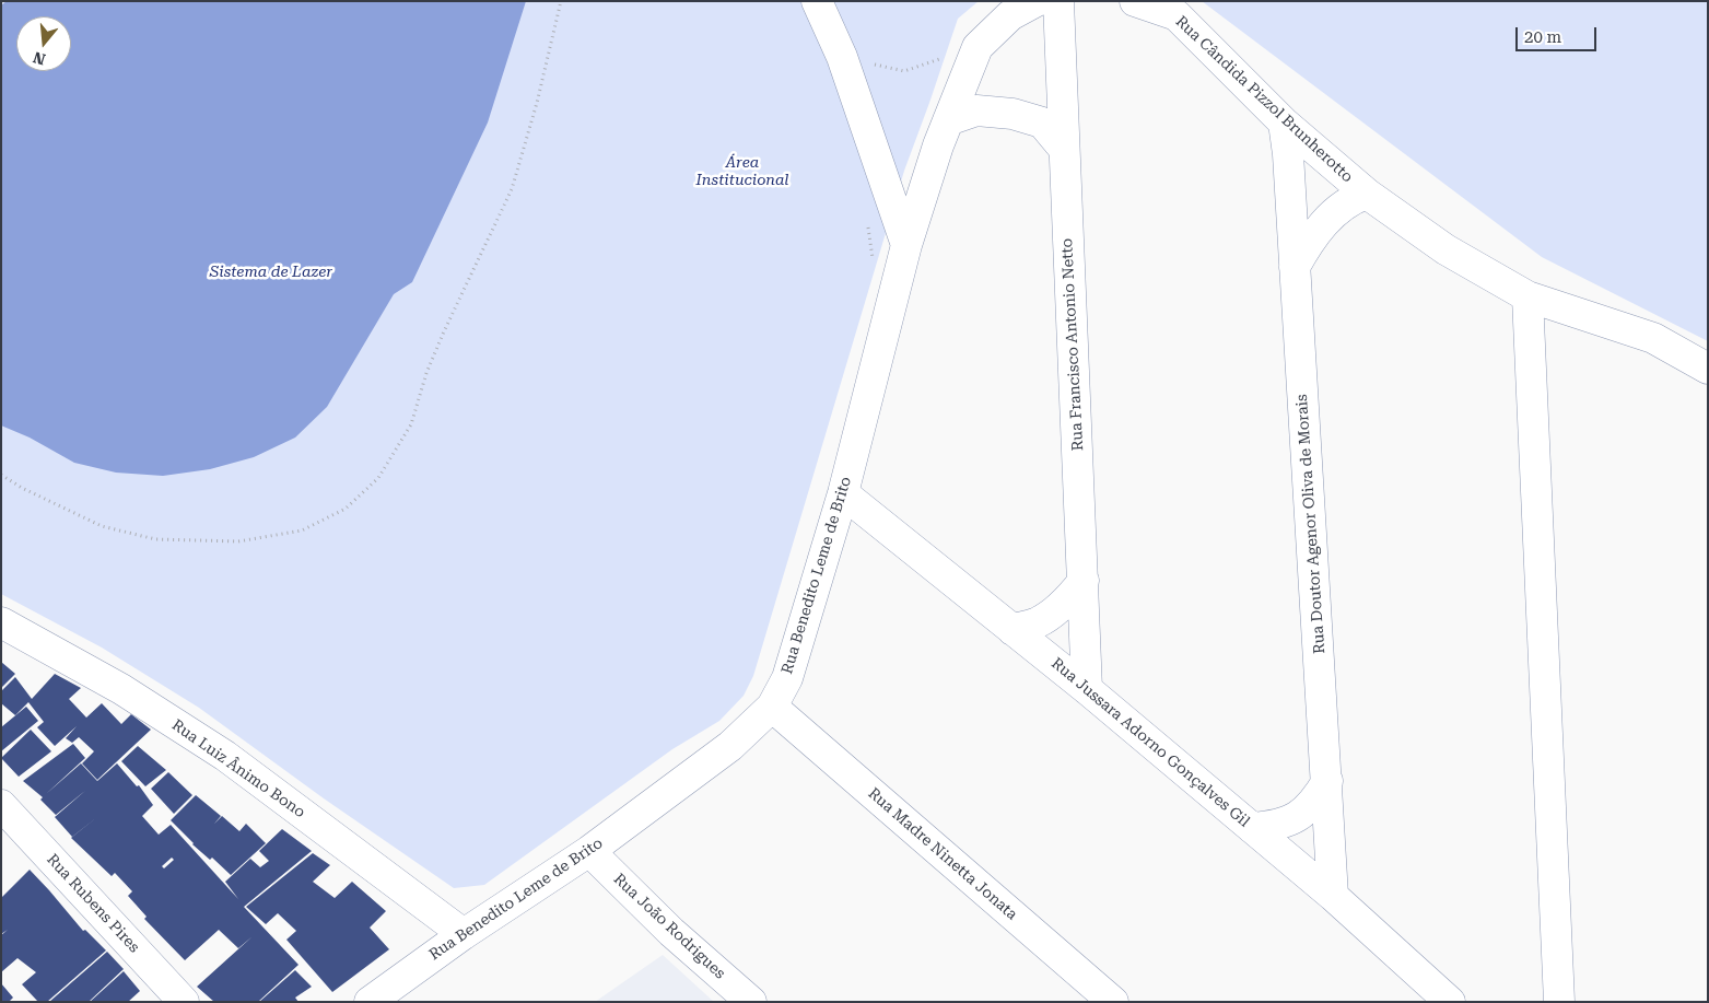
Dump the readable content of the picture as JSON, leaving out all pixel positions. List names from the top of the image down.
{
  "streets": {
    "street": [
      "Rua Cândida Pizzol Brunherotto",
      "Rua Francisco Antonio Netto",
      "Rua Doutor Agenor Oliva de Morais",
      "Rua Benedito Leme de Brito",
      "Rua Jussara Adorno Gonçalves Gil",
      "Rua Luiz Ânimo Bono",
      "Rua Madre Ninetta Jonata",
      "Rua Rubens Pires",
      "Rua João Rodrigues"
    ]
  },
  "crossings": [
    ["Rua Cândida Pizzol Brunherotto", "Rua Doutor Agenor Oliva de Morais"],
    ["Rua Francisco Antonio Netto", "Rua Jussara Adorno Gonçalves Gil"],
    ["Rua Doutor Agenor Oliva de Morais", "Rua Jussara Adorno Gonçalves Gil"],
    ["Rua Benedito Leme de Brito", "Rua Jussara Adorno Gonçalves Gil"],
    ["Rua Benedito Leme de Brito", "Rua Luiz Ânimo Bono"],
    ["Rua Benedito Leme de Brito", "Rua Madre Ninetta Jonata"],
    ["Rua Benedito Leme de Brito", "Rua João Rodrigues"]
  ],
  "parks": ["Área Institucional", "Sistema de Lazer"],
  "scale_bar": "20 m",
  "north": "bottom"
}
